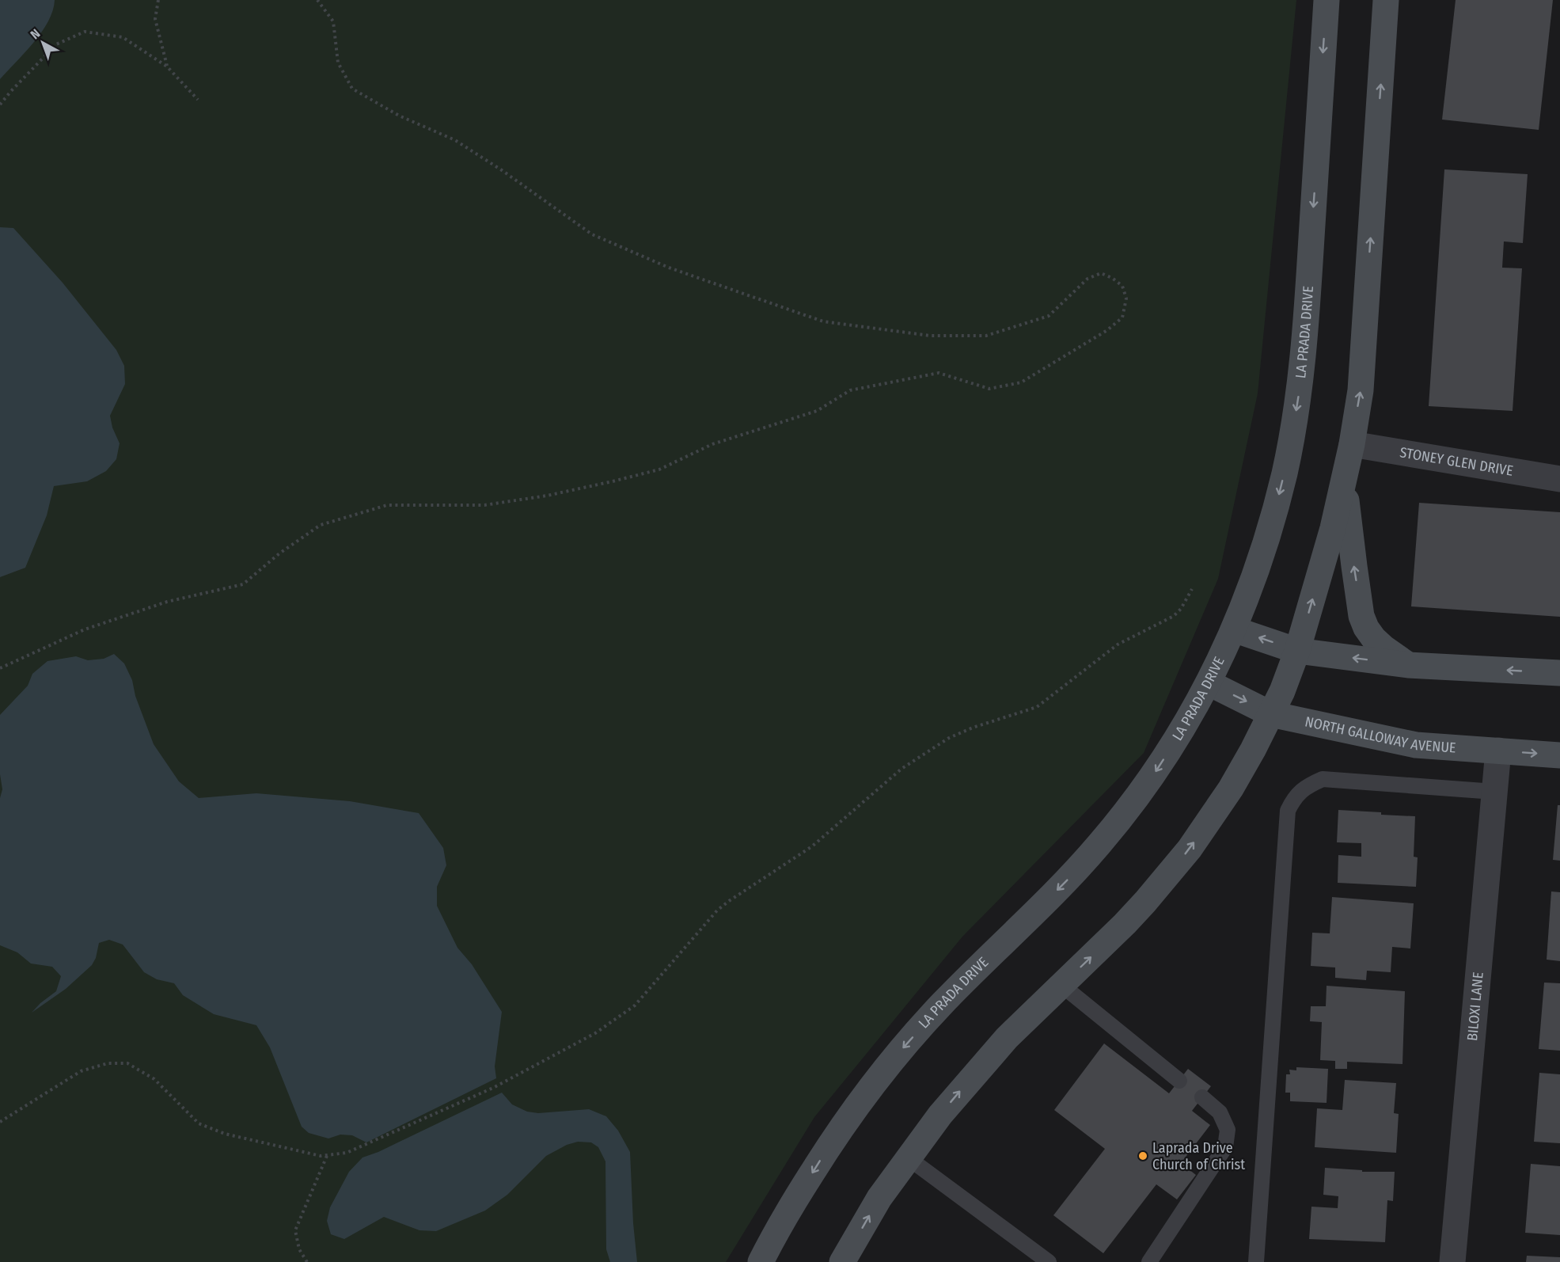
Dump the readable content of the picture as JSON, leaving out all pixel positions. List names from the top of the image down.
{
  "streets": {
    "main road": ["LA PRADA DRIVE", "NORTH GALLOWAY AVENUE"],
    "street": ["STONEY GLEN DRIVE", "BILOXI LANE"]
  },
  "crossings": [
    ["LA PRADA DRIVE", "NORTH GALLOWAY AVENUE"],
    ["NORTH GALLOWAY AVENUE", "BILOXI LANE"]
  ],
  "places": ["Laprada Drive Church of Christ"],
  "north": "top left"
}
